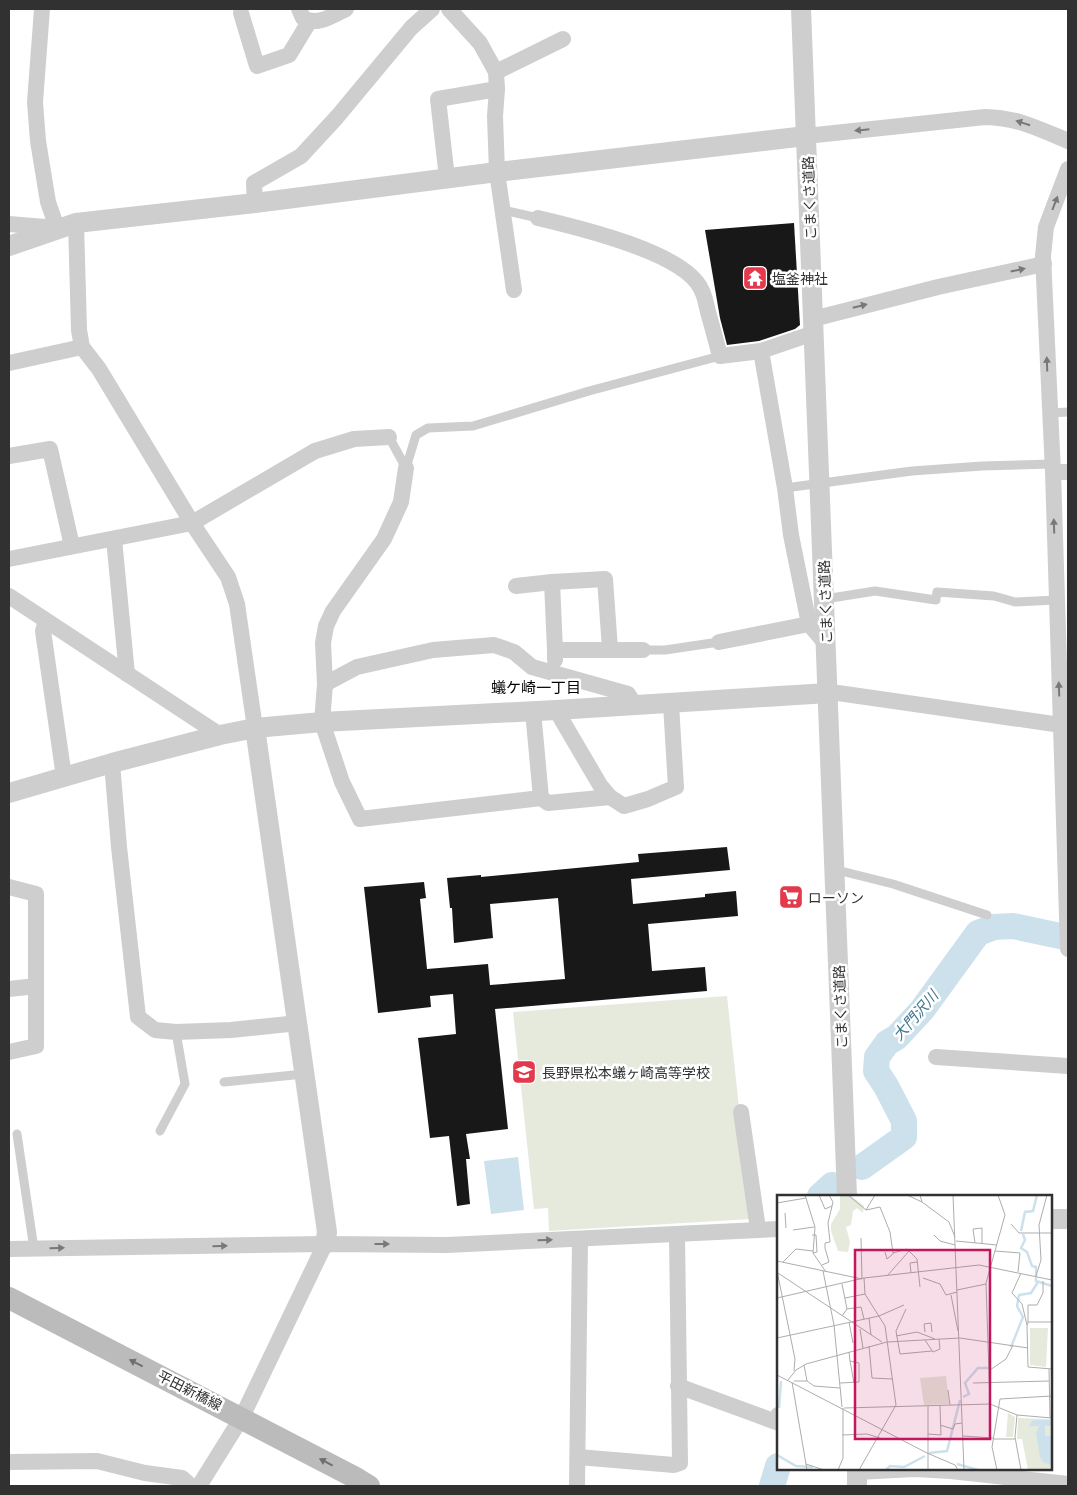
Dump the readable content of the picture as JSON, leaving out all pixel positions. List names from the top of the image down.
{
  "streets": {
    "main road": ["平田新橋線"],
    "street": ["こまくさ道路"]
  },
  "one_way": ["平田新橋線"],
  "districts": ["蟻ケ崎一丁目"],
  "water": ["大門沢川"],
  "places": {
    "temple": ["塩釜神社"],
    "supermarket": ["ローソン"],
    "school or university": ["長野県松本蟻ヶ崎高等学校"]
  }
}
